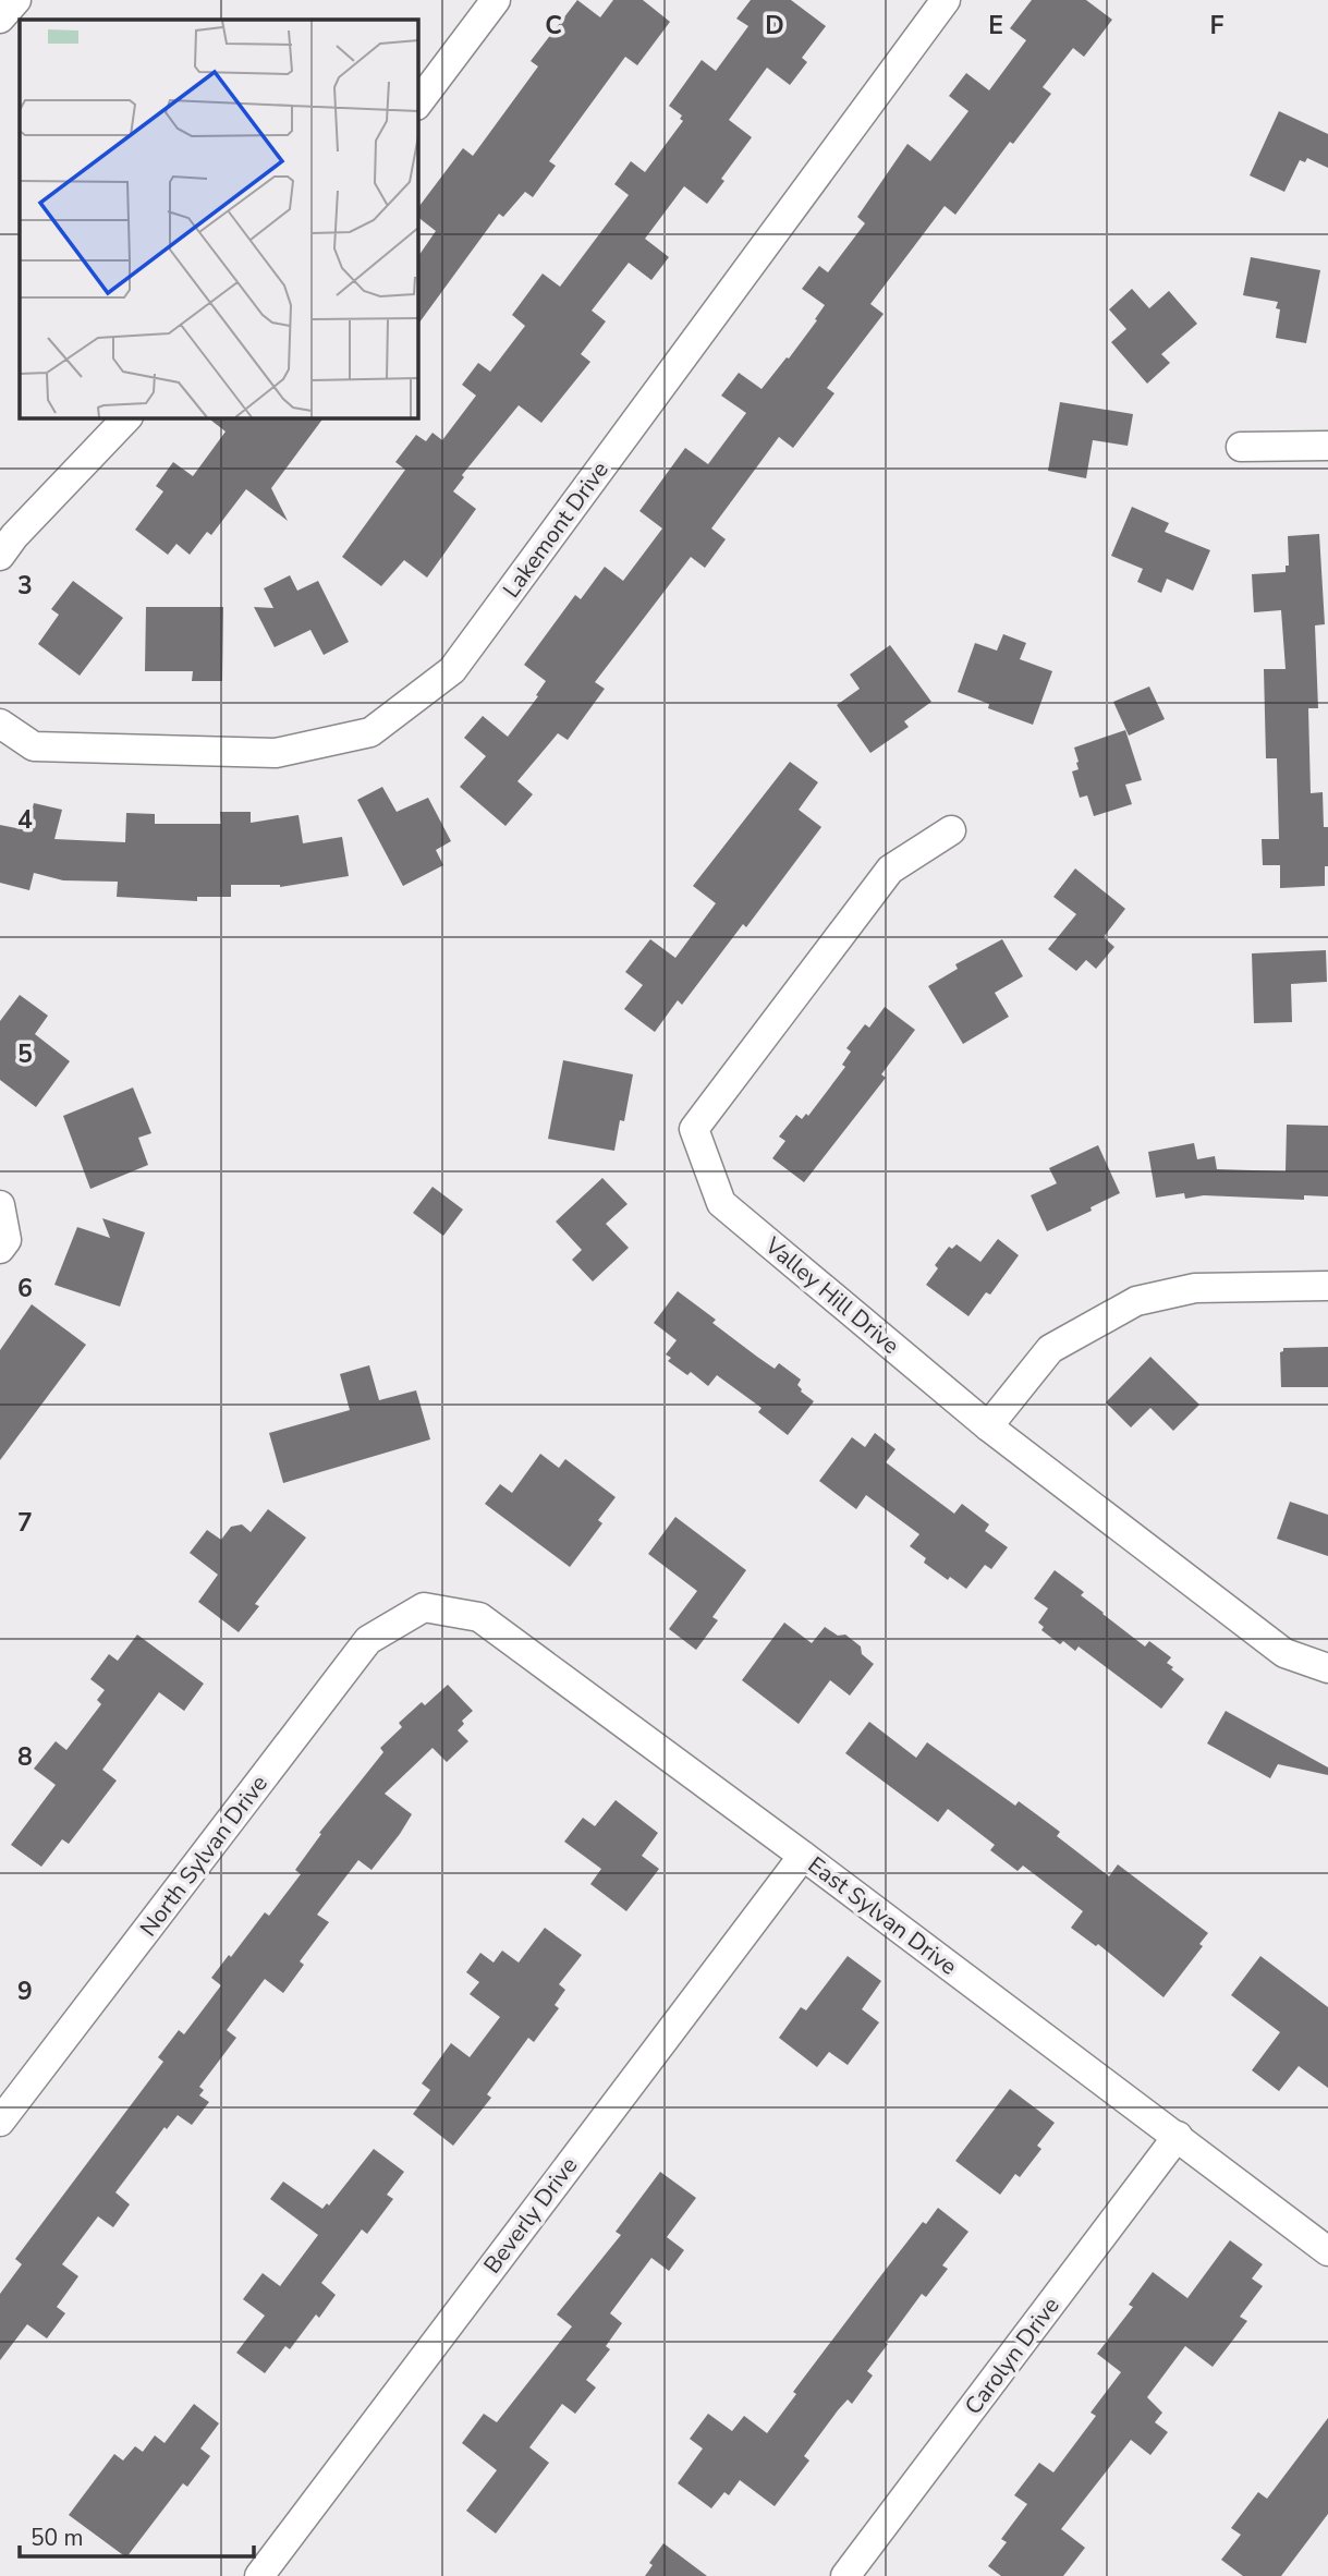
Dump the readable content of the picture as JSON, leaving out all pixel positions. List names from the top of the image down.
{
  "streets": {
    "street": [
      "Lakemont Drive",
      "Valley Hill Drive",
      "North Sylvan Drive",
      "East Sylvan Drive",
      "Beverly Drive",
      "Carolyn Drive"
    ]
  },
  "crossings": [
    ["North Sylvan Drive", "East Sylvan Drive"],
    ["East Sylvan Drive", "Beverly Drive"],
    ["East Sylvan Drive", "Carolyn Drive"]
  ],
  "scale_bar": "50 m",
  "grid": {
    "columns": [
      "C",
      "D",
      "E",
      "F"
    ],
    "rows": [
      "3",
      "4",
      "5",
      "6",
      "7",
      "8",
      "9"
    ]
  }
}
